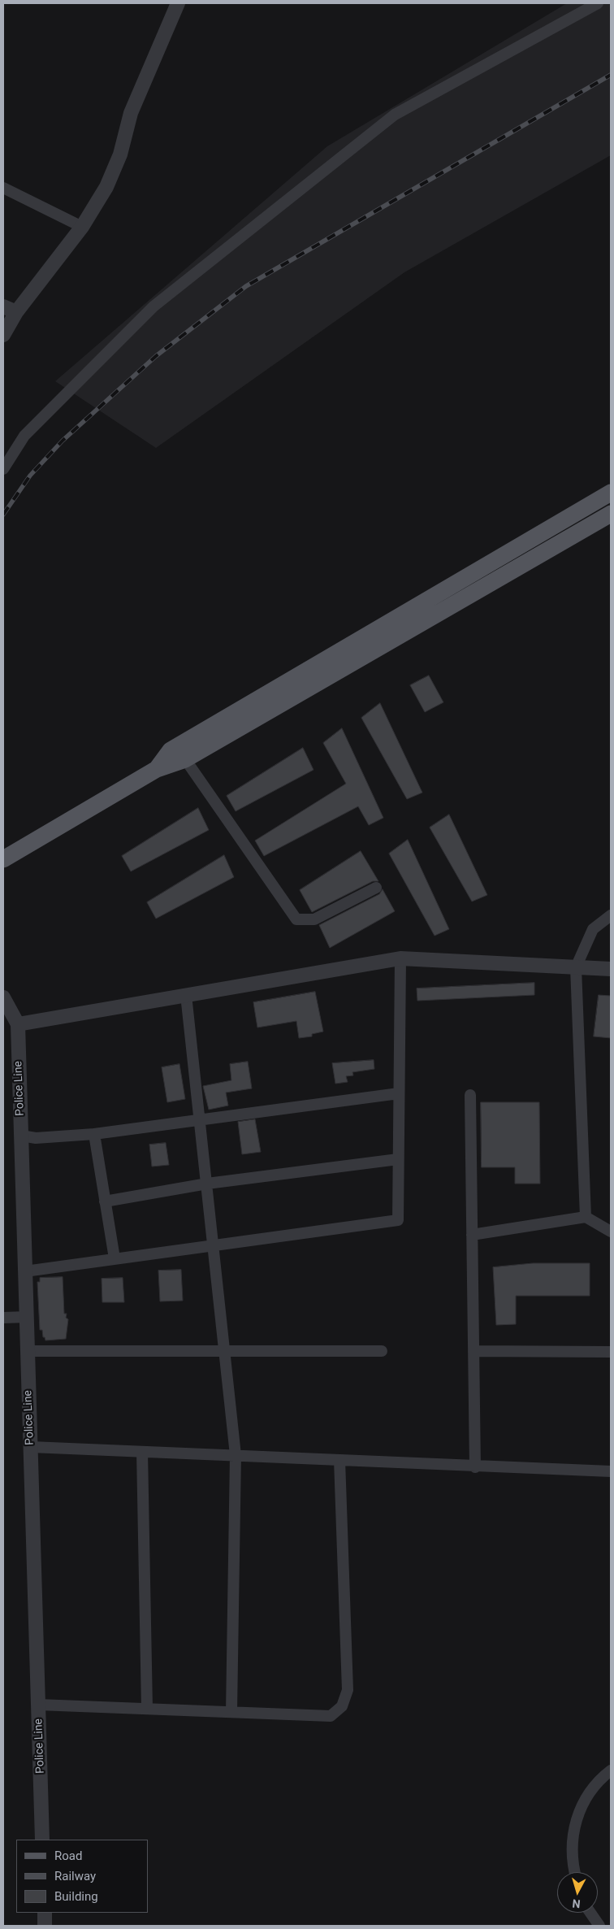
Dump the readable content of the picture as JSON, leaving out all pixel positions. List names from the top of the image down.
{
  "streets": {
    "street": ["Police Line"]
  },
  "legend": ["Road", "Railway", "Building"],
  "north": "bottom"
}
